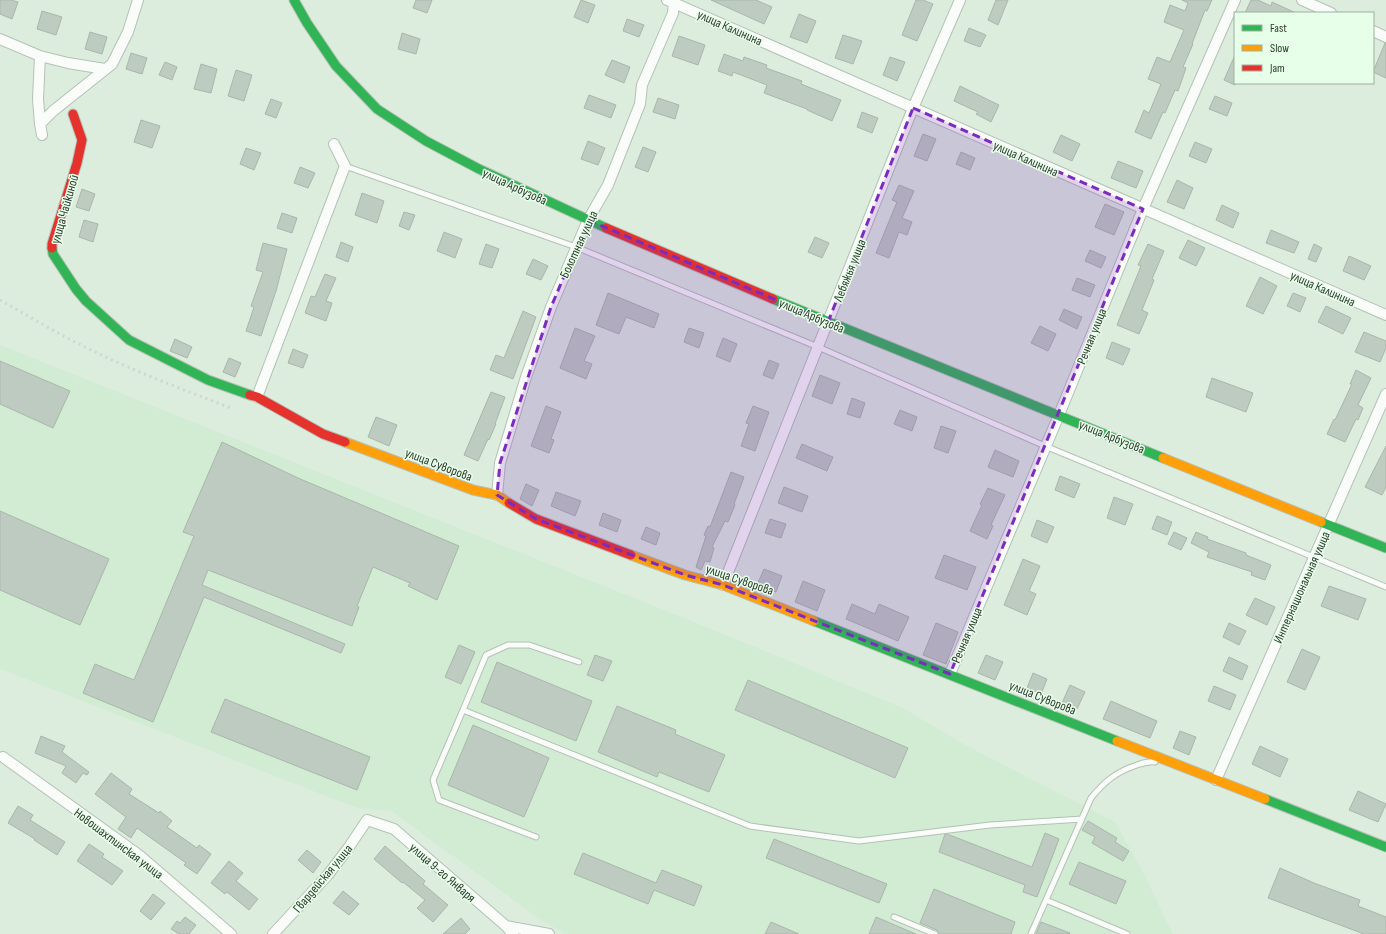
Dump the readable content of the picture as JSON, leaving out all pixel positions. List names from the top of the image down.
{
  "streets": {
    "street": [
      "улица Калинина",
      "улица Арбузова",
      "улица Чайкиной",
      "Болотная улица",
      "Лебяжья улица",
      "Речная улица",
      "улица Суворова",
      "Интернациональная улица",
      "Новошахтинская улица",
      "улица 9-го Января",
      "Гвардейская улица"
    ]
  },
  "crossings": [
    ["улица Калинина", "Болотная улица"],
    ["улица Калинина", "Лебяжья улица"],
    ["улица Калинина", "Речная улица"],
    ["улица Арбузова", "Болотная улица"],
    ["улица Арбузова", "Лебяжья улица"],
    ["улица Арбузова", "Речная улица"],
    ["улица Арбузова", "Интернациональная улица"],
    ["улица Чайкиной", "улица Суворова"],
    ["Болотная улица", "улица Суворова"],
    ["Лебяжья улица", "улица Суворова"],
    ["Речная улица", "улица Суворова"],
    ["улица Суворова", "Интернациональная улица"],
    ["улица 9-го Января", "Гвардейская улица"]
  ],
  "legend": ["Fast", "Slow", "Jam"]
}
